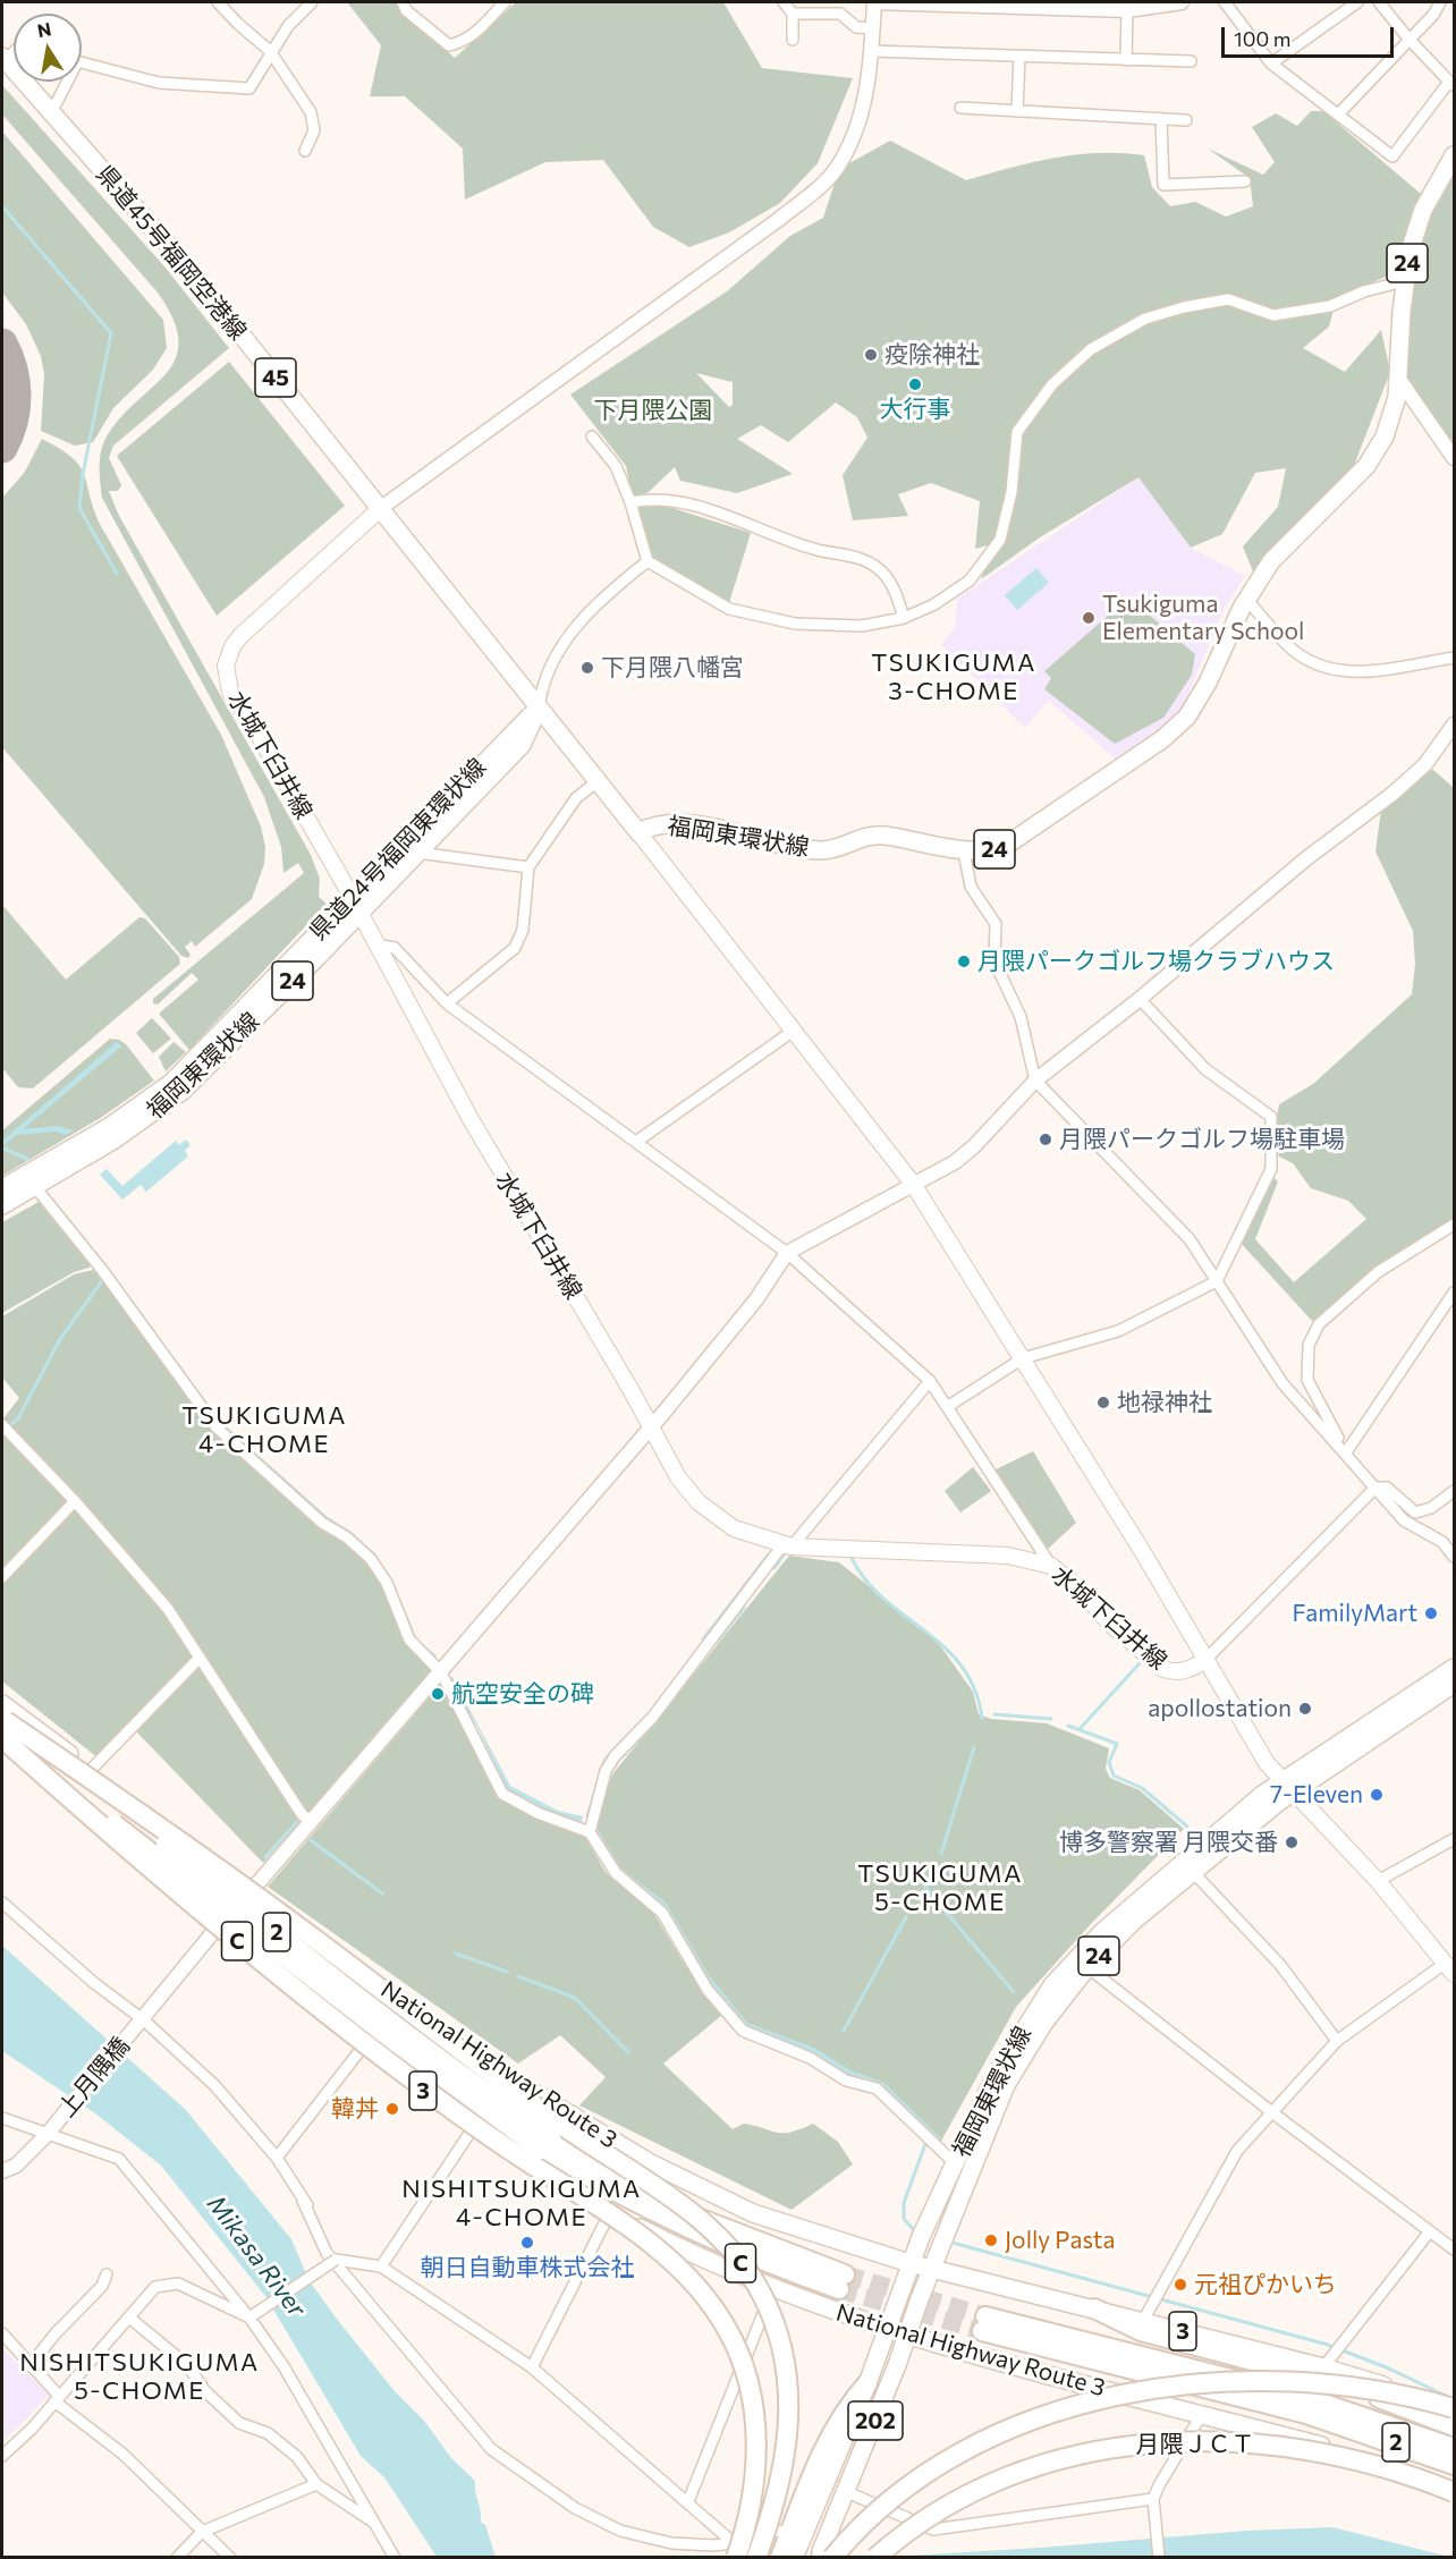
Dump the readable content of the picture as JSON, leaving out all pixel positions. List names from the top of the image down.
{
  "streets": {
    "highway": ["2", "C", "月隈ＪＣＴ"],
    "main road": [
      "県道45号福岡空港線",
      "24",
      "45",
      "水城下臼井線",
      "福岡東環状線",
      "県道24号福岡東環状線",
      "National Highway Route 3",
      "3",
      "202"
    ],
    "street": ["上月隅橋"]
  },
  "crossings": [
    ["県道45号福岡空港線", "水城下臼井線"],
    ["県道45号福岡空港線", "福岡東環状線"],
    ["県道45号福岡空港線", "県道24号福岡東環状線"],
    ["24", "福岡東環状線"],
    ["水城下臼井線", "福岡東環状線"],
    ["水城下臼井線", "県道24号福岡東環状線"],
    ["水城下臼井線", "上月隅橋"],
    ["福岡東環状線", "県道24号福岡東環状線"],
    ["福岡東環状線", "National Highway Route 3"],
    ["福岡東環状線", "202"],
    ["2", "C"],
    ["2", "National Highway Route 3"],
    ["C", "National Highway Route 3"],
    ["National Highway Route 3", "上月隅橋"],
    ["National Highway Route 3", "202"],
    ["National Highway Route 3", "月隈ＪＣＴ"]
  ],
  "districts": [
    "TSUKIGUMA 3-CHOME",
    "TSUKIGUMA 4-CHOME",
    "TSUKIGUMA 5-CHOME",
    "NISHITSUKIGUMA 4-CHOME",
    "NISHITSUKIGUMA 5-CHOME"
  ],
  "water": ["Mikasa River"],
  "parks": ["下月隈公園"],
  "places": [
    "疫除神社",
    "大行事",
    "Tsukiguma Elementary School",
    "下月隈八幡宮",
    "月隈パークゴルフ場クラブハウス",
    "月隈パークゴルフ場駐車場",
    "地禄神社",
    "FamilyMart",
    "航空安全の碑",
    "apollostation",
    "7-Eleven",
    "博多警察署 月隈交番",
    "韓丼",
    "Jolly Pasta",
    "朝日自動車株式会社",
    "元祖ぴかいち"
  ],
  "scale_bar": "100 m",
  "north": "top"
}
